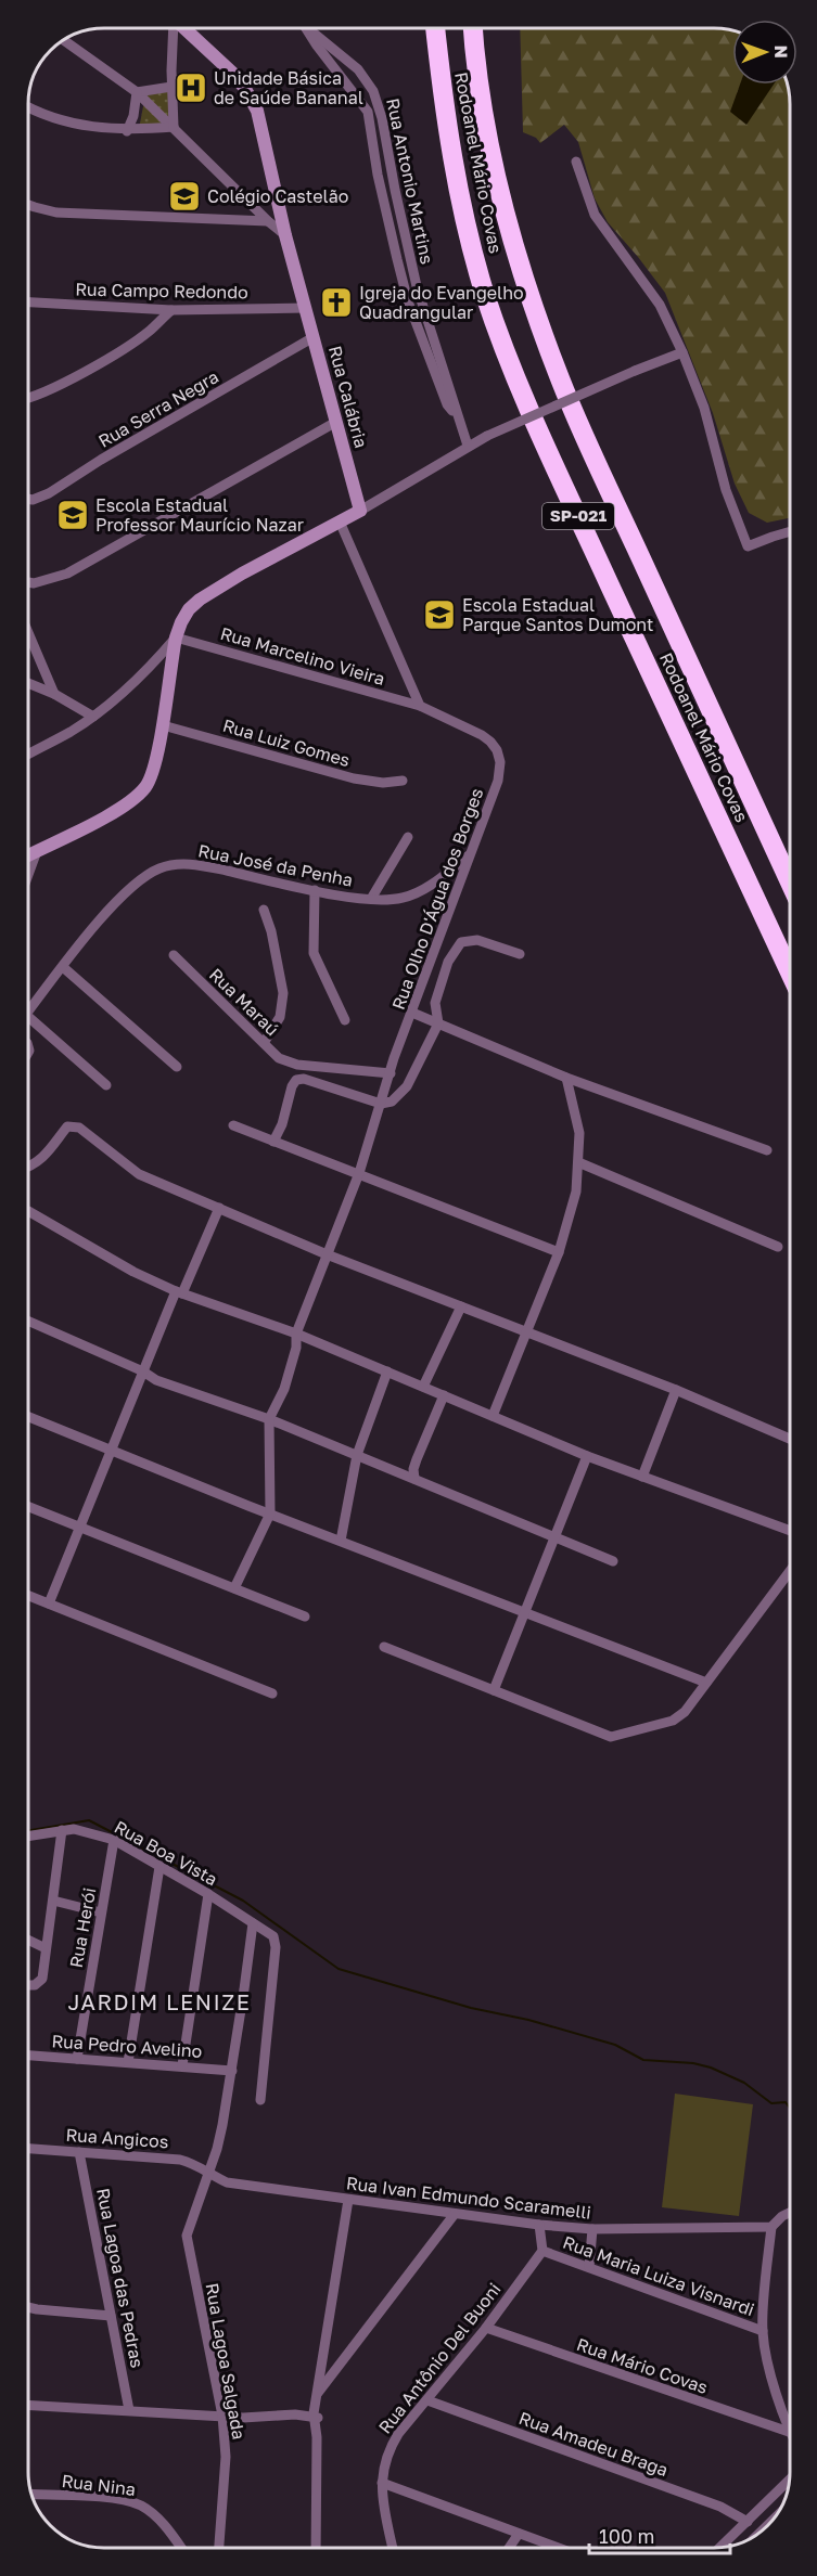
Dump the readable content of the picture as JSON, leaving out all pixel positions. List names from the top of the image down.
{
  "streets": {
    "highway": ["Rodoanel Mário Covas", "SP-021"],
    "street": [
      "Rua Antonio Martins",
      "Rua Campo Redondo",
      "Rua Calábria",
      "Rua Serra Negra",
      "Rua Marcelino Vieira",
      "Rua Luiz Gomes",
      "Rua José da Penha",
      "Rua Olho D'Água dos Borges",
      "Rua Maraú",
      "Rua Boa Vista",
      "Rua Herói",
      "Rua Pedro Avelino",
      "Rua Angicos",
      "Rua Ivan Edmundo Scaramelli",
      "Rua Maria Luiza Visnardi",
      "Rua Lagoa das Pedras",
      "Rua Antônio Del Buoni",
      "Rua Lagoa Salgada",
      "Rua Mário Covas",
      "Rua Amadeu Braga",
      "Rua Nina"
    ]
  },
  "crossings": [
    ["Rua Campo Redondo", "Rua Calábria"],
    ["Rua Calábria", "Rua Serra Negra"],
    ["Rua Marcelino Vieira", "Rua Olho D'Água dos Borges"],
    ["Rua José da Penha", "Rua Olho D'Água dos Borges"],
    ["Rua Olho D'Água dos Borges", "Rua Maraú"],
    ["Rua Boa Vista", "Rua Herói"],
    ["Rua Herói", "Rua Pedro Avelino"],
    ["Rua Angicos", "Rua Ivan Edmundo Scaramelli"],
    ["Rua Angicos", "Rua Lagoa das Pedras"],
    ["Rua Angicos", "Rua Lagoa Salgada"],
    ["Rua Ivan Edmundo Scaramelli", "Rua Lagoa Salgada"],
    ["Rua Maria Luiza Visnardi", "Rua Antônio Del Buoni"],
    ["Rua Antônio Del Buoni", "Rua Mário Covas"],
    ["Rua Antônio Del Buoni", "Rua Amadeu Braga"]
  ],
  "districts": ["JARDIM LENIZE"],
  "places": {
    "hospital": ["Unidade Básica de Saúde Bananal"],
    "school or university": ["Colégio Castelão", "Escola Estadual Professor Maurício Nazar", "Escola Estadual Parque Santos Dumont"],
    "church": ["Igreja do Evangelho Quadrangular"]
  },
  "scale_bar": "100 m",
  "north": "right"
}
